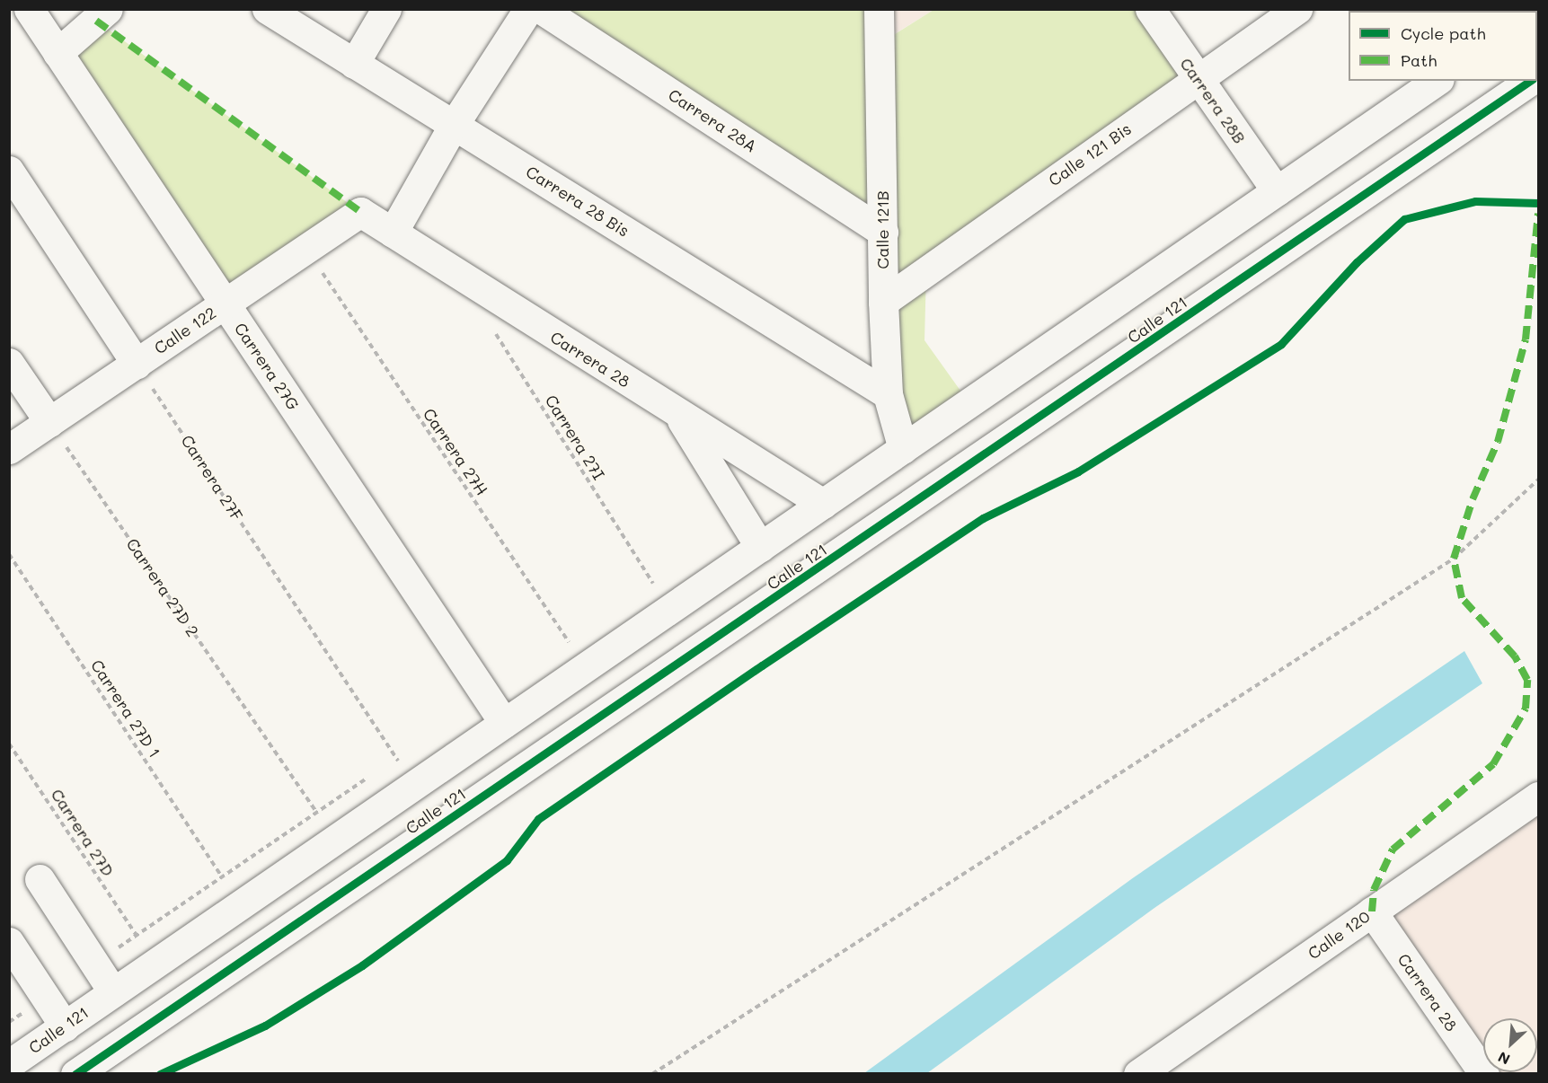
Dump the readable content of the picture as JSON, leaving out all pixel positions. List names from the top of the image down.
{
  "streets": {
    "street": [
      "Carrera 28B",
      "Carrera 28A",
      "Calle 121 Bis",
      "Carrera 28 Bis",
      "Calle 121B",
      "Calle 121",
      "Calle 122",
      "Carrera 28",
      "Carrera 27G",
      "Calle 120"
    ],
    "path": [
      "Carrera 27I",
      "Carrera 27H",
      "Carrera 27F",
      "Carrera 27D 2",
      "Carrera 27D 1",
      "Carrera 27D"
    ]
  },
  "crossings": [
    ["Carrera 28B", "Calle 121 Bis"],
    ["Carrera 28B", "Calle 121"],
    ["Carrera 28A", "Calle 121B"],
    ["Calle 121 Bis", "Calle 121B"],
    ["Carrera 28 Bis", "Calle 121B"],
    ["Calle 121B", "Calle 121"],
    ["Calle 121", "Carrera 28"],
    ["Calle 121", "Carrera 27G"],
    ["Calle 121", "Carrera 27I"],
    ["Calle 121", "Carrera 27H"],
    ["Calle 121", "Carrera 27F"],
    ["Calle 122", "Carrera 28"],
    ["Calle 122", "Carrera 27G"],
    ["Calle 122", "Carrera 27H"],
    ["Calle 122", "Carrera 27F"],
    ["Calle 122", "Carrera 27D 2"],
    ["Carrera 28", "Calle 120"]
  ],
  "legend": ["Cycle path", "Path"],
  "north": "bottom left"
}
